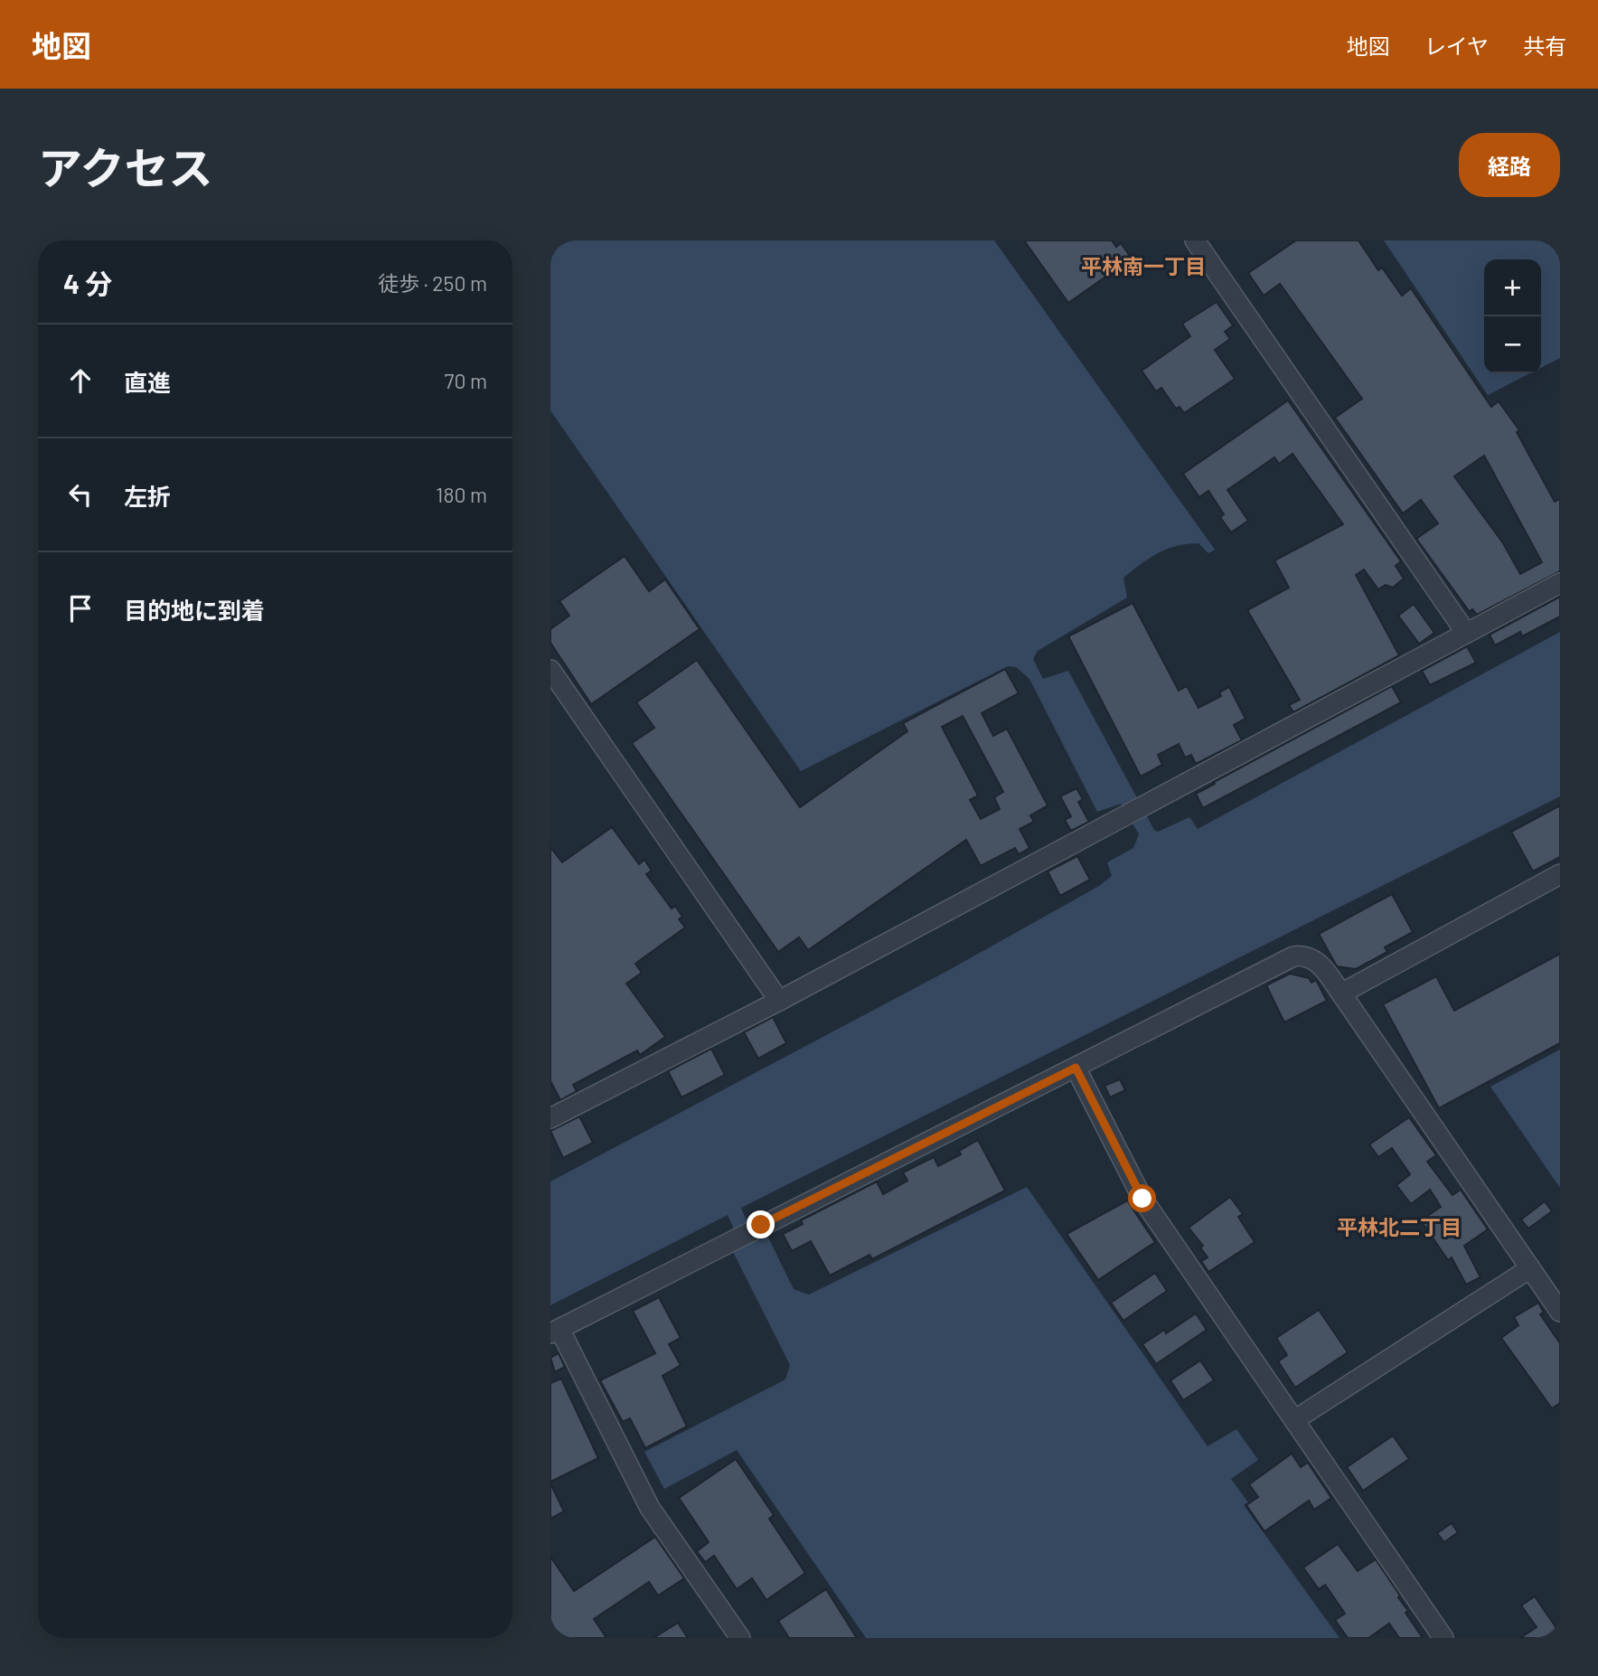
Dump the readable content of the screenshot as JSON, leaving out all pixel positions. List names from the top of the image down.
{
  "districts": ["平林南一丁目", "平林北二丁目"],
  "page": {
    "header": "地図",
    "nav": ["地図", "レイヤ", "共有"],
    "title": "アクセス",
    "buttons": "経路",
    "heading": ["4 分", "徒歩 · 250 m"],
    "map_buttons": ["+", "−"],
    "list": [
      ["直進", "70 m"],
      ["左折", "180 m"],
      "目的地に到着"
    ]
  }
}
